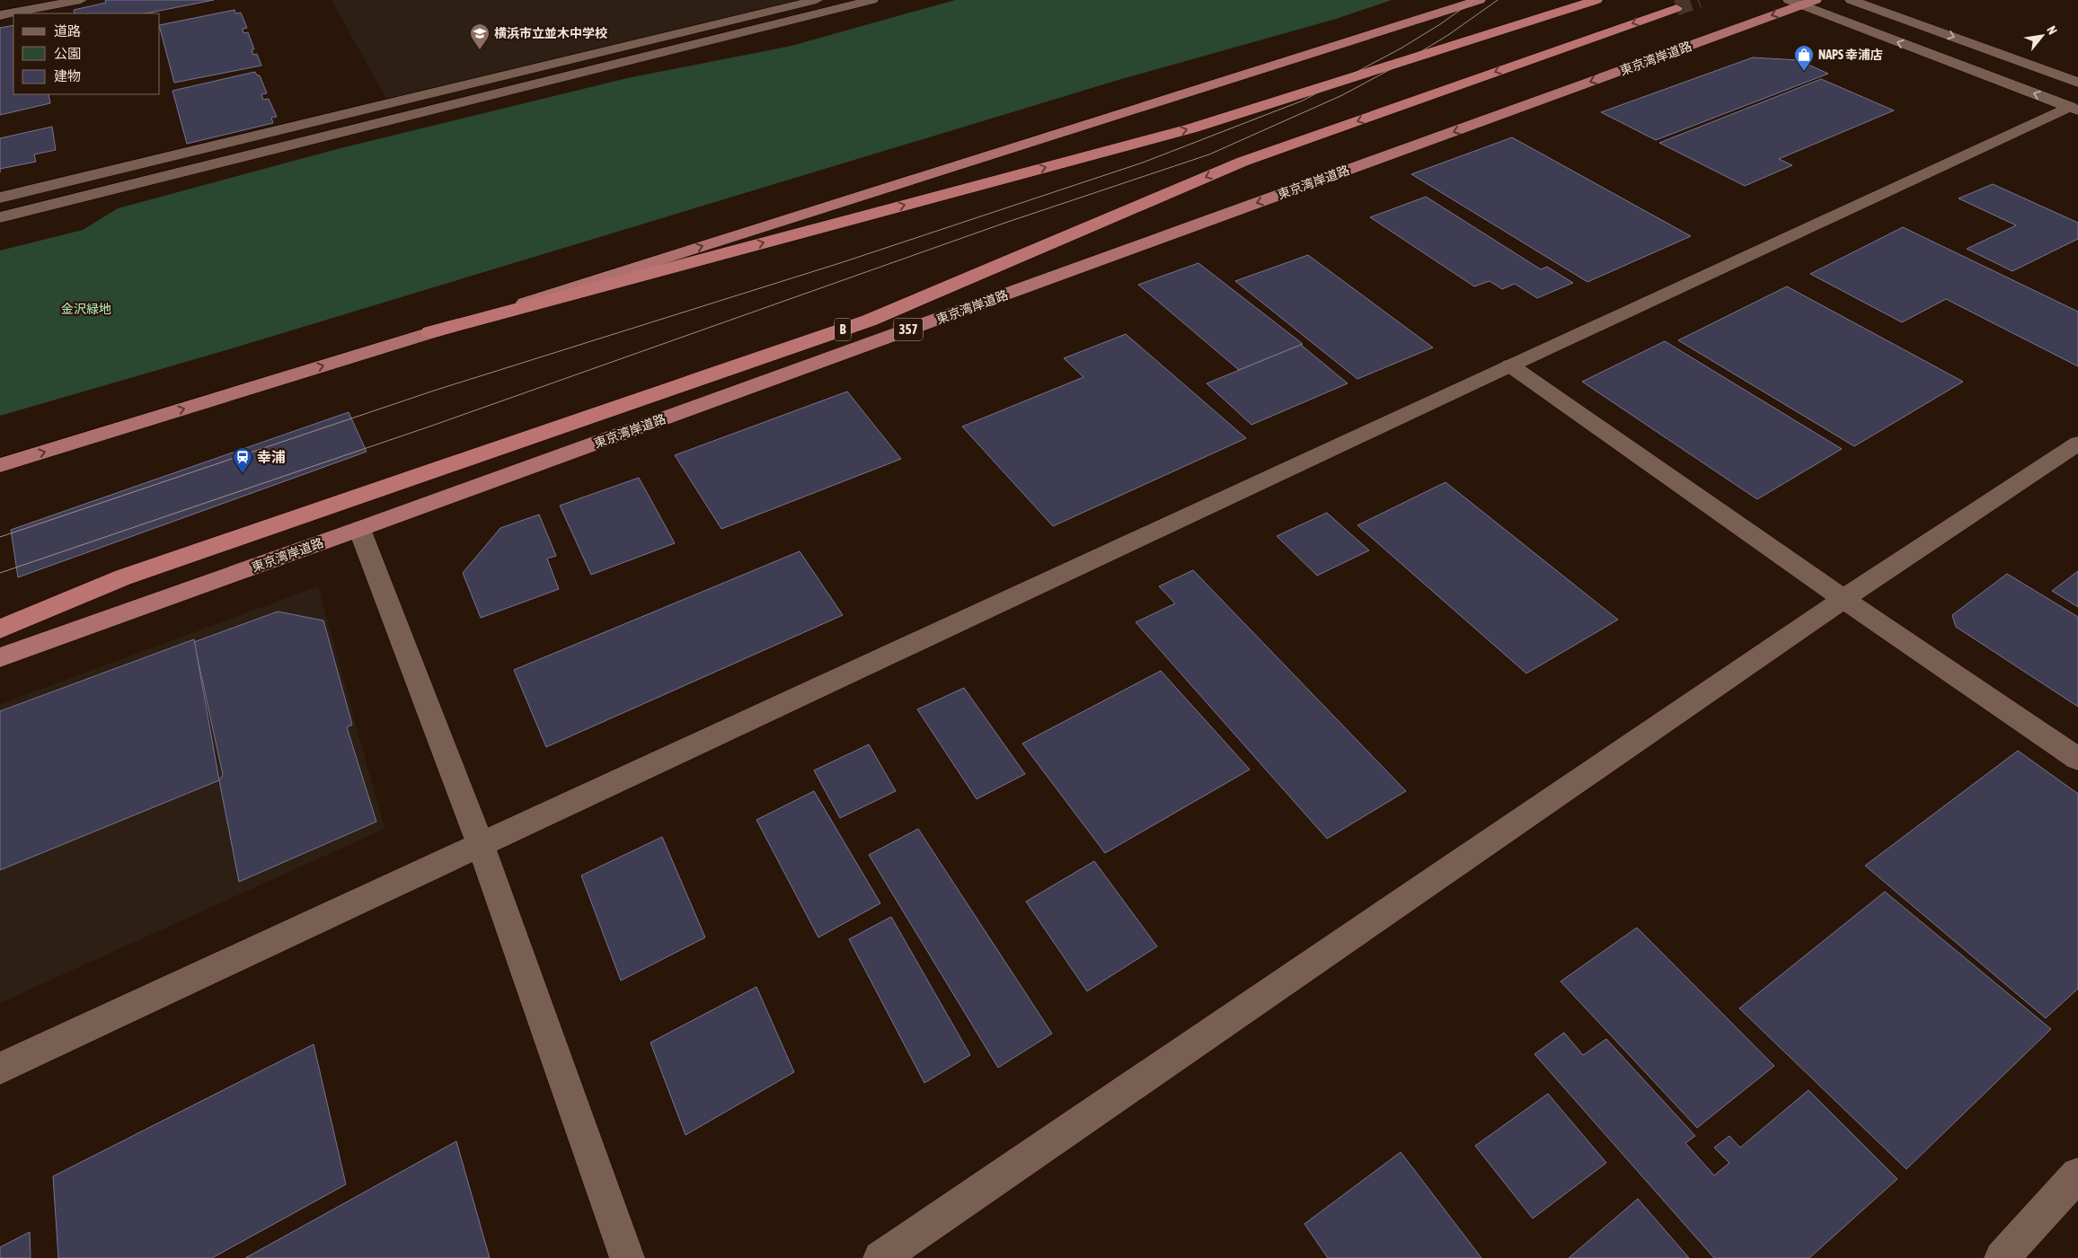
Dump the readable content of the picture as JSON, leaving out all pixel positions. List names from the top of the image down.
{
  "streets": {
    "highway": ["東京湾岸道路", "B", "357"]
  },
  "parks": ["金沢緑地"],
  "places": {
    "school or university": ["横浜市立並木中学校"],
    "shop": ["NAPS 幸浦店"],
    "station": ["幸浦"]
  },
  "legend": ["道路", "公園", "建物"],
  "north": "top right"
}
